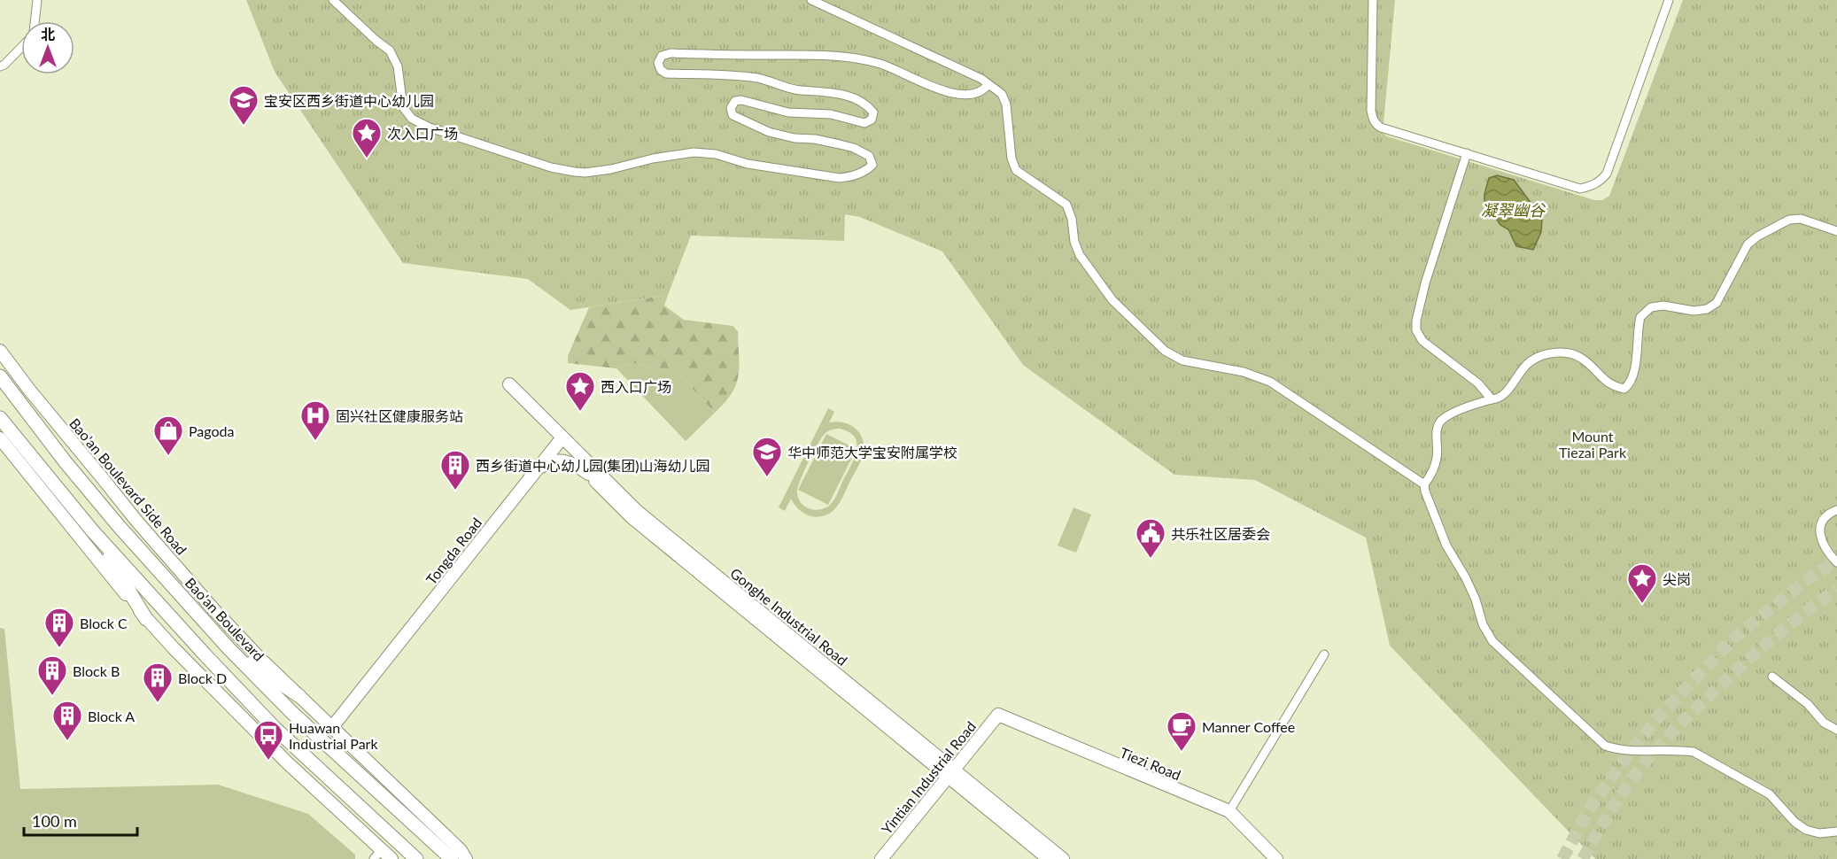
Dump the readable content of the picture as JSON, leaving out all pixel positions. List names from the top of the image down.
{
  "streets": {
    "main road": ["Bao'an Boulevard"],
    "street": [
      "Bao'an Boulevard Side Road",
      "Tongda Road",
      "Gonghe Industrial Road",
      "Tiezi Road",
      "Yintian Industrial Road"
    ]
  },
  "crossings": [
    ["Bao'an Boulevard Side Road", "Tongda Road"],
    ["Tongda Road", "Gonghe Industrial Road"],
    ["Gonghe Industrial Road", "Yintian Industrial Road"],
    ["Tiezi Road", "Yintian Industrial Road"]
  ],
  "water": ["凝翠幽谷"],
  "parks": ["Mount Tiezai Park"],
  "places": {
    "school or university": ["宝安区西乡街道中心幼儿园", "华中师范大学宝安附属学校"],
    "place": ["次入口广场", "西入口广场", "尖岗"],
    "hospital": ["固兴社区健康服务站"],
    "shop": ["Pagoda"],
    "building": [
      "西乡街道中心幼儿园(集团)山海幼儿园",
      "Block C",
      "Block B",
      "Block D",
      "Block A"
    ],
    "public building": ["共乐社区居委会"],
    "cafe": ["Manner Coffee"],
    "bus stop": ["Huawan Industrial Park"]
  },
  "scale_bar": "100 m",
  "north": "top"
}
